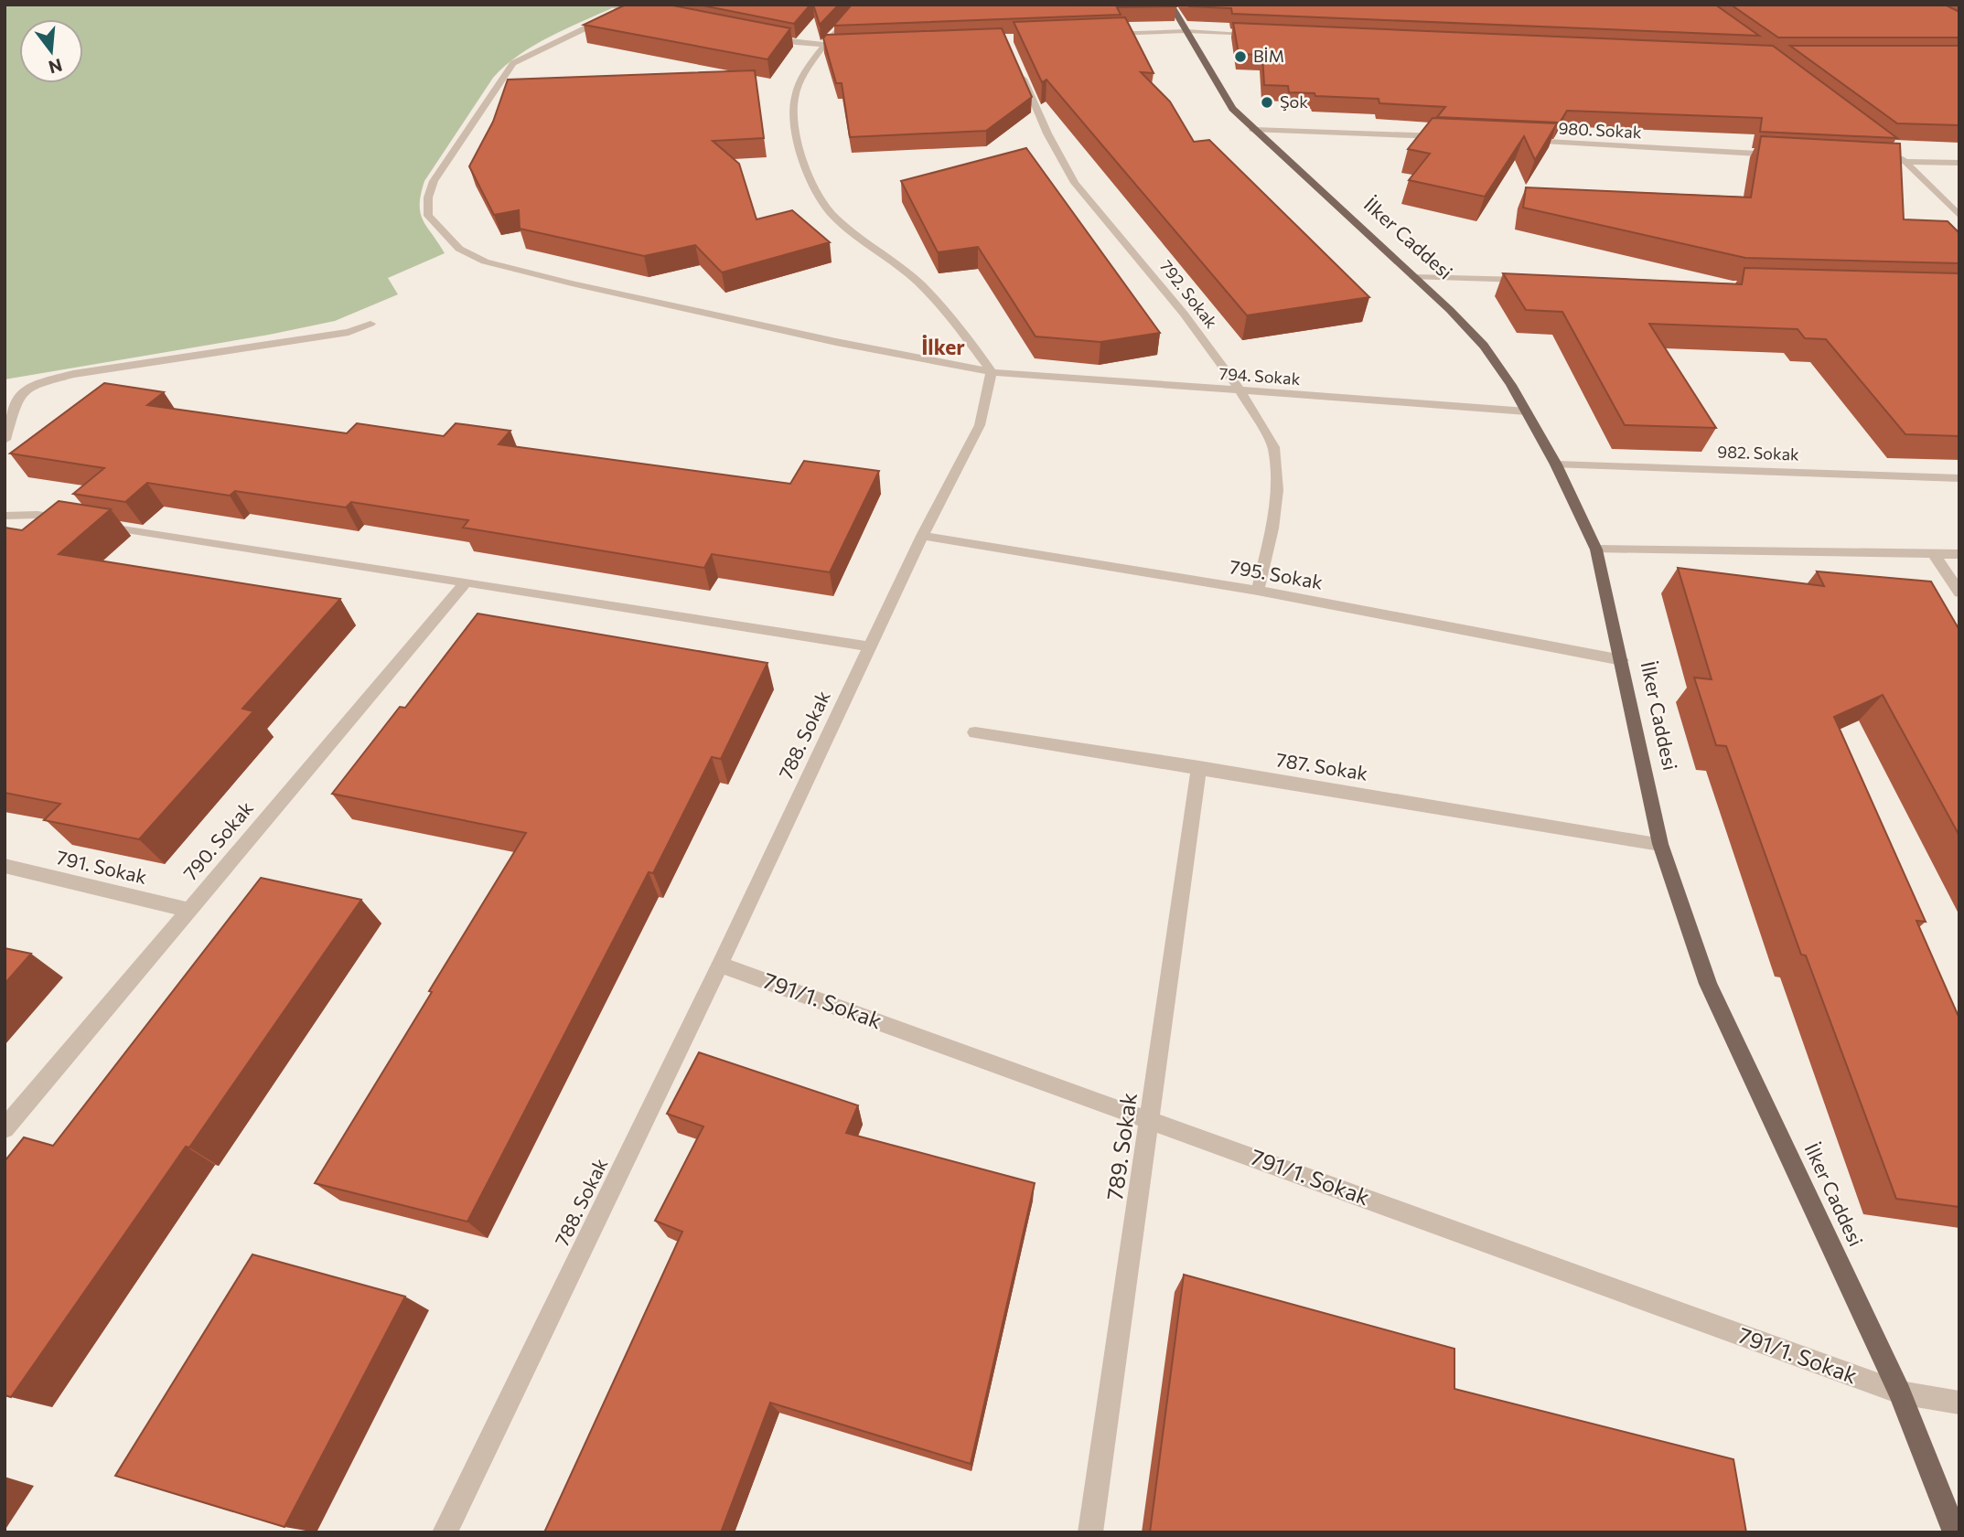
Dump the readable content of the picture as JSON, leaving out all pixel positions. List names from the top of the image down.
{
  "streets": {
    "main road": ["İlker Caddesi"],
    "street": [
      "980. Sokak",
      "792. Sokak",
      "794. Sokak",
      "982. Sokak",
      "795. Sokak",
      "788. Sokak",
      "787. Sokak",
      "790. Sokak",
      "791. Sokak",
      "791/1. Sokak",
      "789. Sokak"
    ]
  },
  "crossings": [
    ["İlker Caddesi", "794. Sokak"],
    ["İlker Caddesi", "982. Sokak"],
    ["İlker Caddesi", "795. Sokak"],
    ["İlker Caddesi", "787. Sokak"],
    ["İlker Caddesi", "791/1. Sokak"],
    ["792. Sokak", "794. Sokak"],
    ["792. Sokak", "795. Sokak"],
    ["794. Sokak", "788. Sokak"],
    ["795. Sokak", "788. Sokak"],
    ["788. Sokak", "791/1. Sokak"],
    ["787. Sokak", "789. Sokak"],
    ["790. Sokak", "791. Sokak"],
    ["791/1. Sokak", "789. Sokak"]
  ],
  "districts": ["İlker"],
  "places": ["BİM", "Şok"],
  "north": "bottom"
}
